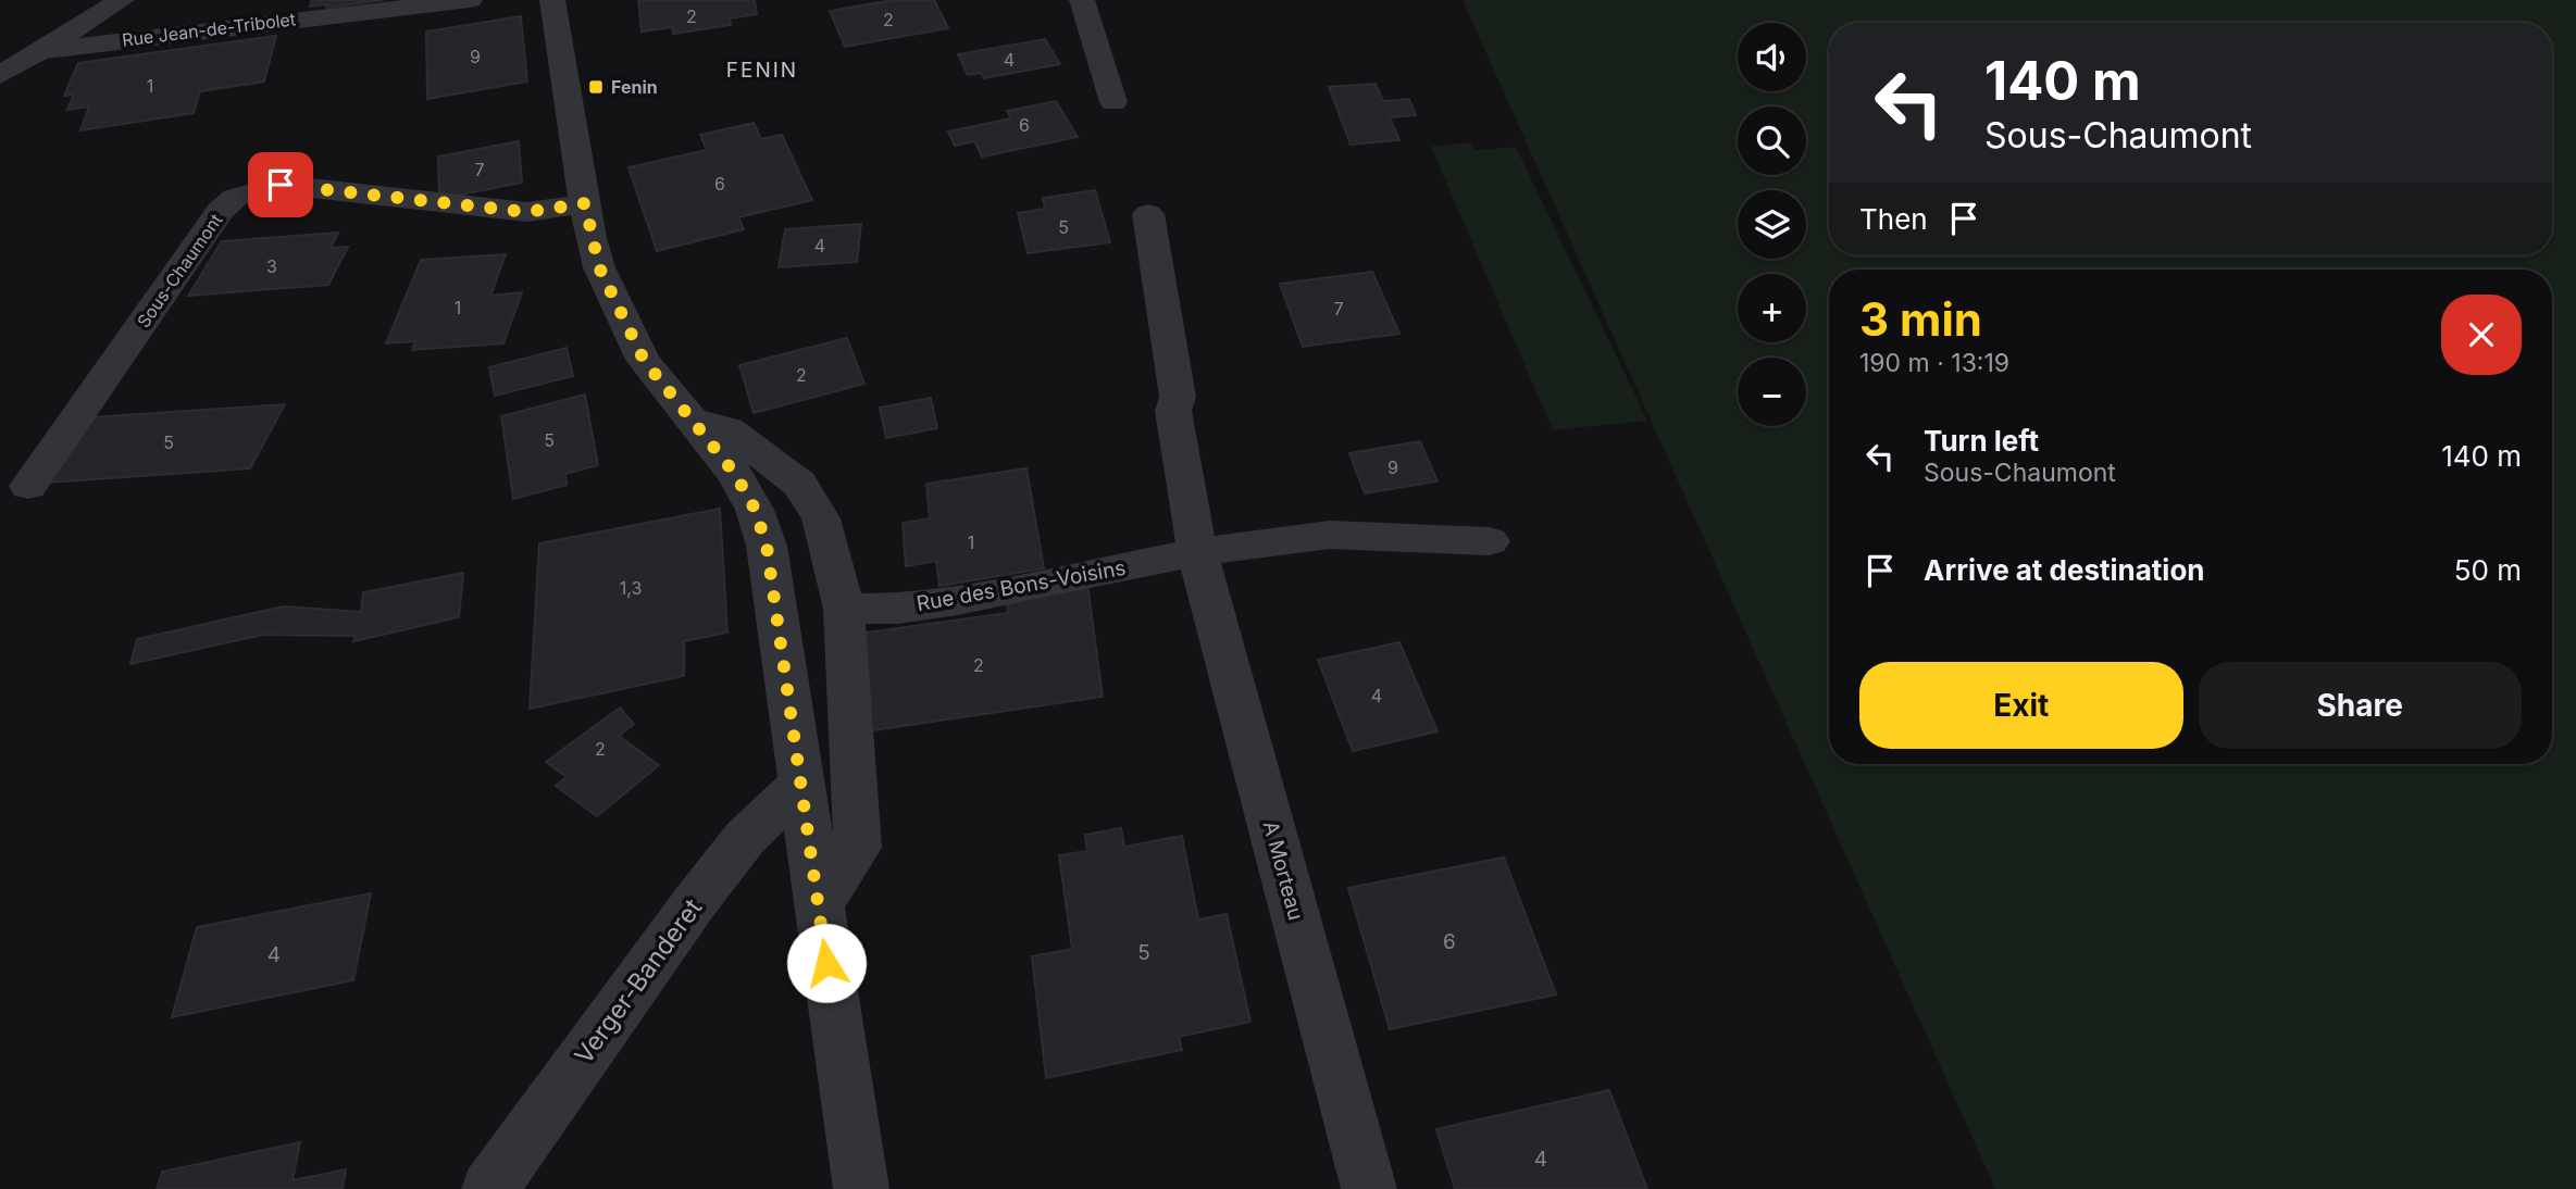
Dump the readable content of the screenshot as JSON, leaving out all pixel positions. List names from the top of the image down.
{
  "streets": {
    "street": [
      "Rue Jean-de-Tribolet",
      "Sous-Chaumont",
      "Rue des Bons-Voisins",
      "A Morteau",
      "Verger-Banderet"
    ]
  },
  "crossings": [
    ["Rue des Bons-Voisins", "A Morteau"]
  ],
  "districts": ["FENIN"],
  "places": {
    "transit": ["Fenin"]
  },
  "house_numbers": [
    "2",
    "2",
    "9",
    "4",
    "1",
    "6",
    "7",
    "6",
    "5",
    "4",
    "3",
    "1",
    "7",
    "2",
    "5",
    "5",
    "9",
    "1",
    "1,3",
    "2",
    "4",
    "2",
    "6",
    "5",
    "4",
    "4"
  ],
  "page": {
    "map_buttons": ["+", "−"],
    "turn": ["140 m", "Sous-Chaumont"],
    "then": "Then",
    "heading": ["3 min", "190 m · 13:19"],
    "list": [
      {
        "name": "Turn left",
        "note": "Sous-Chaumont",
        "value": "140 m"
      },
      {
        "name": "Arrive at destination",
        "value": "50 m"
      }
    ],
    "buttons": ["Exit", "Share"]
  }
}
